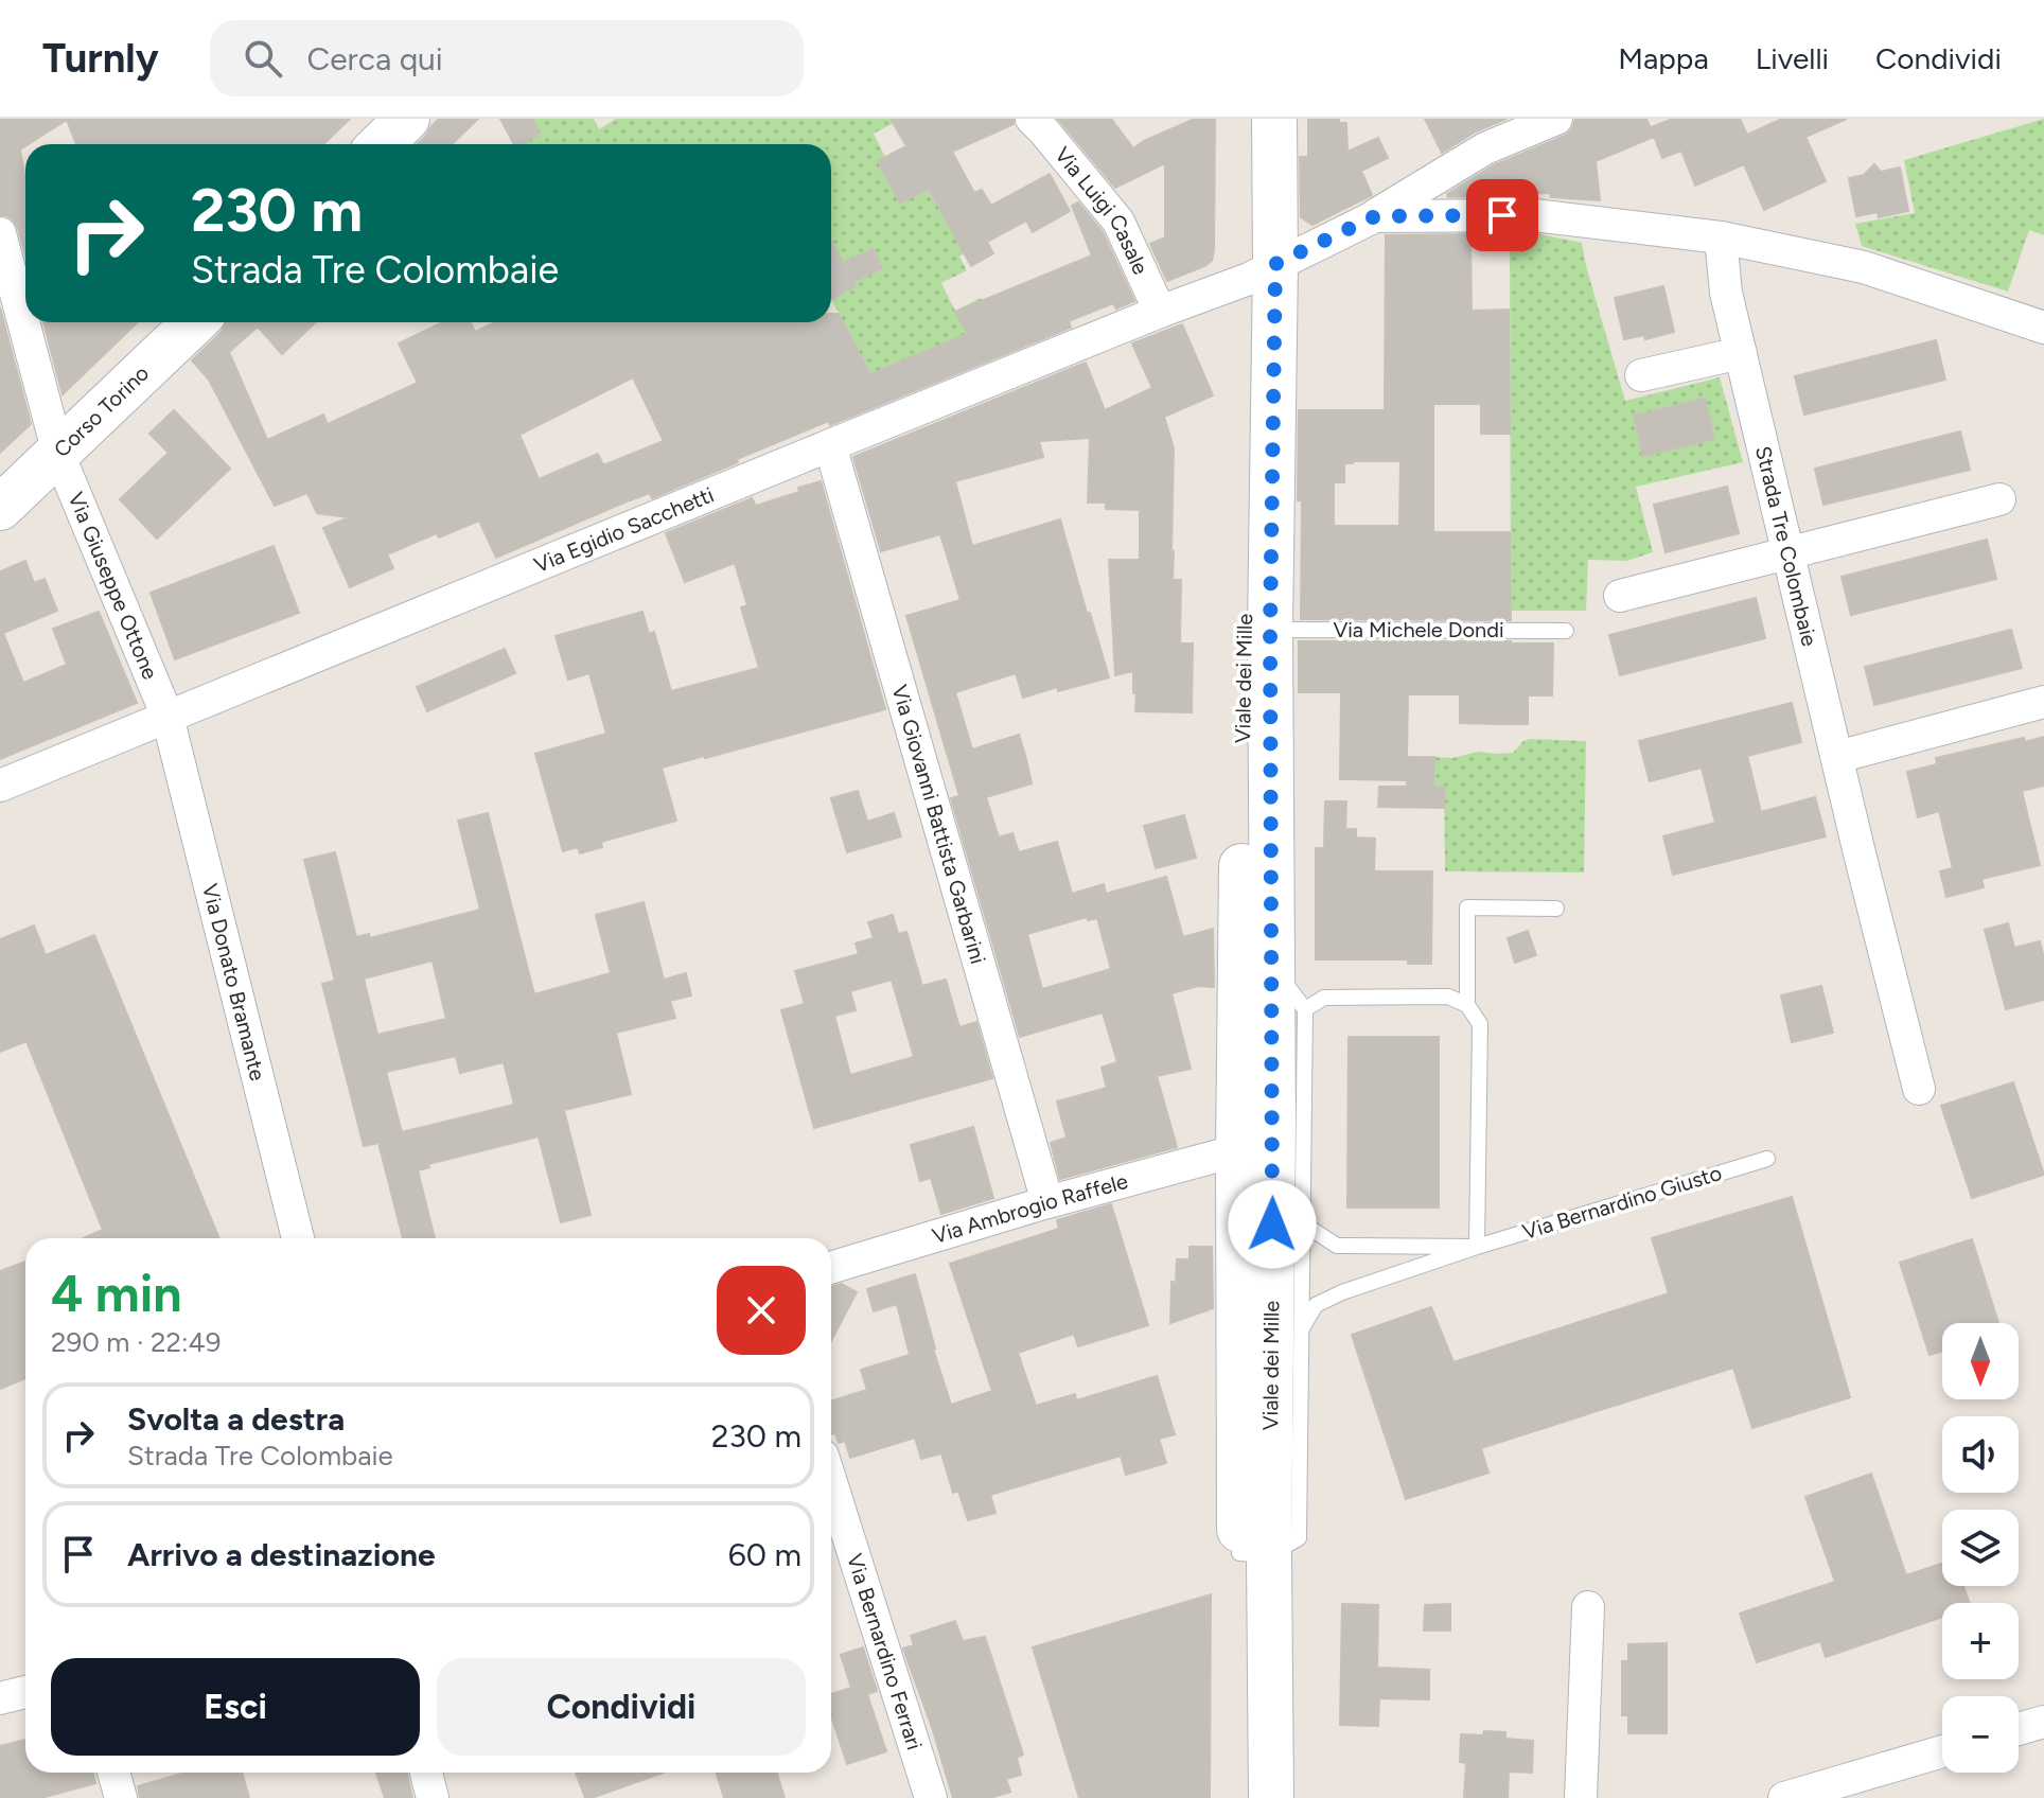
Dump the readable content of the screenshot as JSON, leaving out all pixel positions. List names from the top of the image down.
{
  "streets": {
    "main road": ["Corso Torino", "Viale dei Mille"],
    "street": [
      "Via Luigi Casale",
      "Via Egidio Sacchetti",
      "Strada Tre Colombaie",
      "Via Giuseppe Ottone",
      "Via Giovanni Battista Garbarini",
      "Via Donato Bramante",
      "Via Ambrogio Raffele",
      "Via Bernardino Ferrari"
    ],
    "lane": ["Via Michele Dondi", "Via Bernardino Giusto"]
  },
  "crossings": [
    ["Via Luigi Casale", "Via Egidio Sacchetti"],
    ["Corso Torino", "Via Giuseppe Ottone"],
    ["Via Egidio Sacchetti", "Via Giuseppe Ottone"],
    ["Via Egidio Sacchetti", "Viale dei Mille"],
    ["Via Egidio Sacchetti", "Via Giovanni Battista Garbarini"],
    ["Via Egidio Sacchetti", "Via Donato Bramante"],
    ["Via Giuseppe Ottone", "Via Donato Bramante"],
    ["Via Michele Dondi", "Viale dei Mille"],
    ["Viale dei Mille", "Via Ambrogio Raffele"],
    ["Via Giovanni Battista Garbarini", "Via Ambrogio Raffele"]
  ],
  "north": "bottom",
  "page": {
    "header": "Turnly",
    "search": "Cerca qui",
    "nav": ["Mappa", "Livelli", "Condividi"],
    "turn": ["230 m", "Strada Tre Colombaie"],
    "heading": ["4 min", "290 m · 22:49"],
    "map_buttons": ["+", "−"],
    "list": [
      {
        "name": "Svolta a destra",
        "note": "Strada Tre Colombaie",
        "value": "230 m"
      },
      {
        "name": "Arrivo a destinazione",
        "value": "60 m"
      }
    ],
    "buttons": ["Esci", "Condividi"]
  }
}
